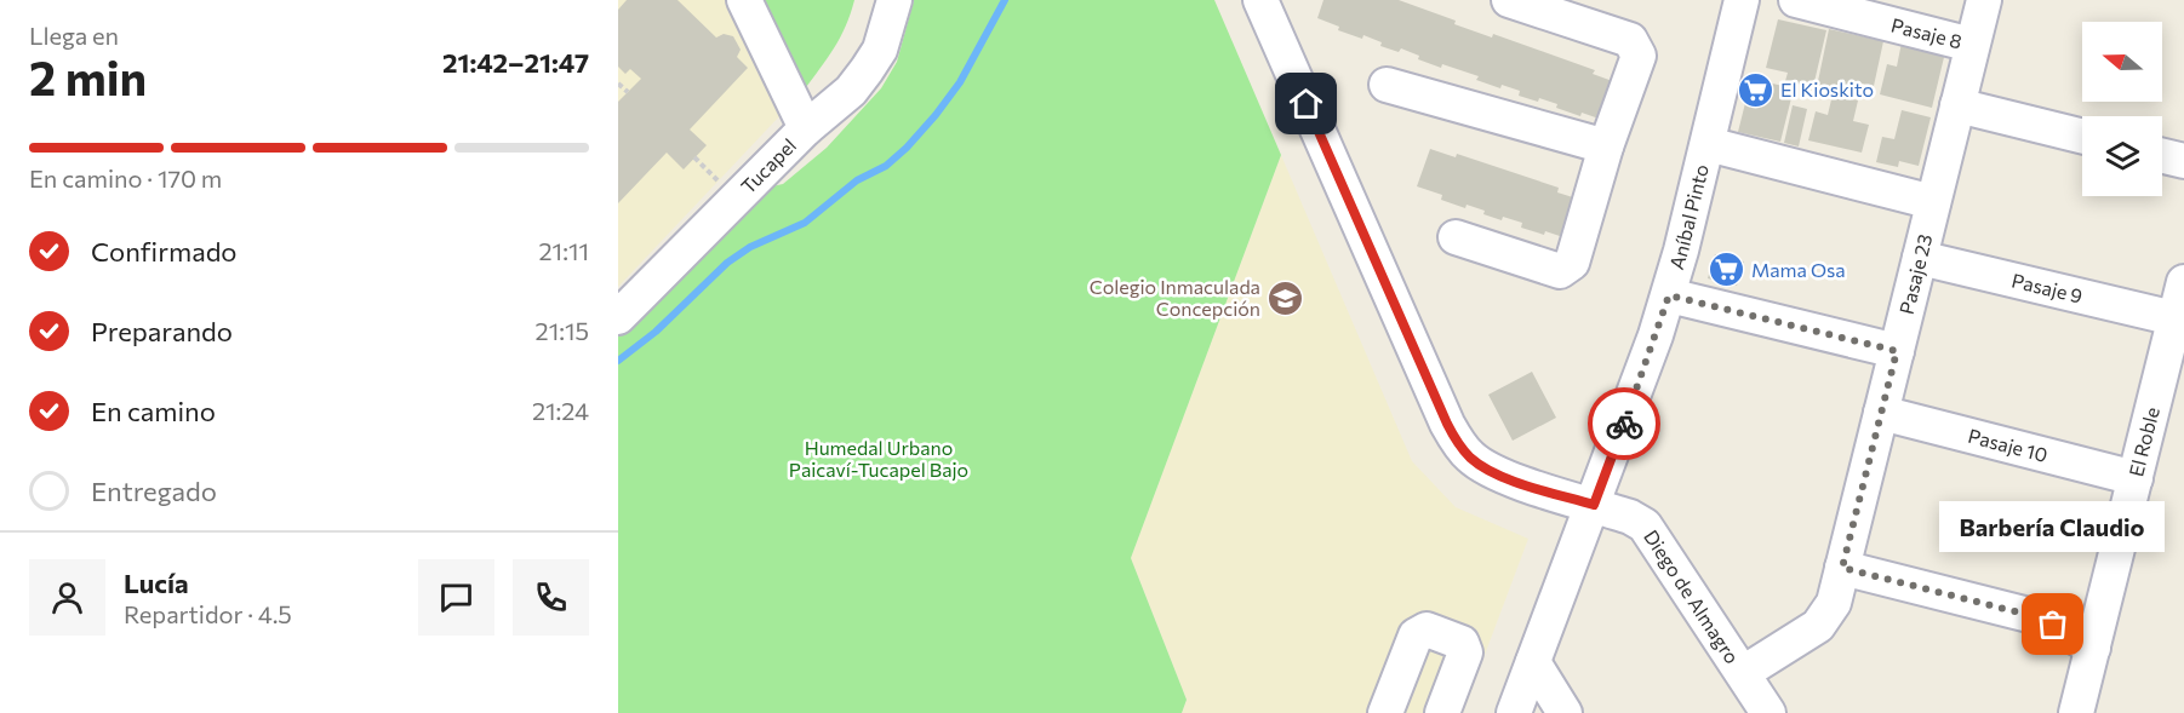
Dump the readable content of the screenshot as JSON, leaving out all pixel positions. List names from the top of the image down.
{
  "streets": {
    "street": [
      "Pasaje 8",
      "Tucapel",
      "Aníbal Pinto",
      "Pasaje 23",
      "Pasaje 9",
      "El Roble",
      "Pasaje 10",
      "Diego de Almagro"
    ]
  },
  "crossings": [
    ["Pasaje 8", "Pasaje 23"],
    ["Aníbal Pinto", "Diego de Almagro"],
    ["Pasaje 23", "Pasaje 9"],
    ["Pasaje 23", "Pasaje 10"],
    ["Pasaje 23", "Diego de Almagro"],
    ["Pasaje 9", "El Roble"],
    ["El Roble", "Pasaje 10"]
  ],
  "parks": ["Humedal Urbano Paicaví-Tucapel Bajo"],
  "places": {
    "supermarket": ["El Kioskito", "Mama Osa"],
    "school or university": ["Colegio Inmaculada Concepción"],
    "other": ["Barbería Claudio"]
  },
  "north": "left",
  "page": {
    "heading": ["2 min", "Llega en", "21:42–21:47"],
    "panel": ["Lucía", "Repartidor · 4.5"],
    "bar": "En camino · 170 m",
    "list": [
      ["Confirmado", "21:11"],
      ["Preparando", "21:15"],
      ["En camino", "21:24"],
      "Entregado"
    ],
    "bubble": "Barbería Claudio"
  }
}
